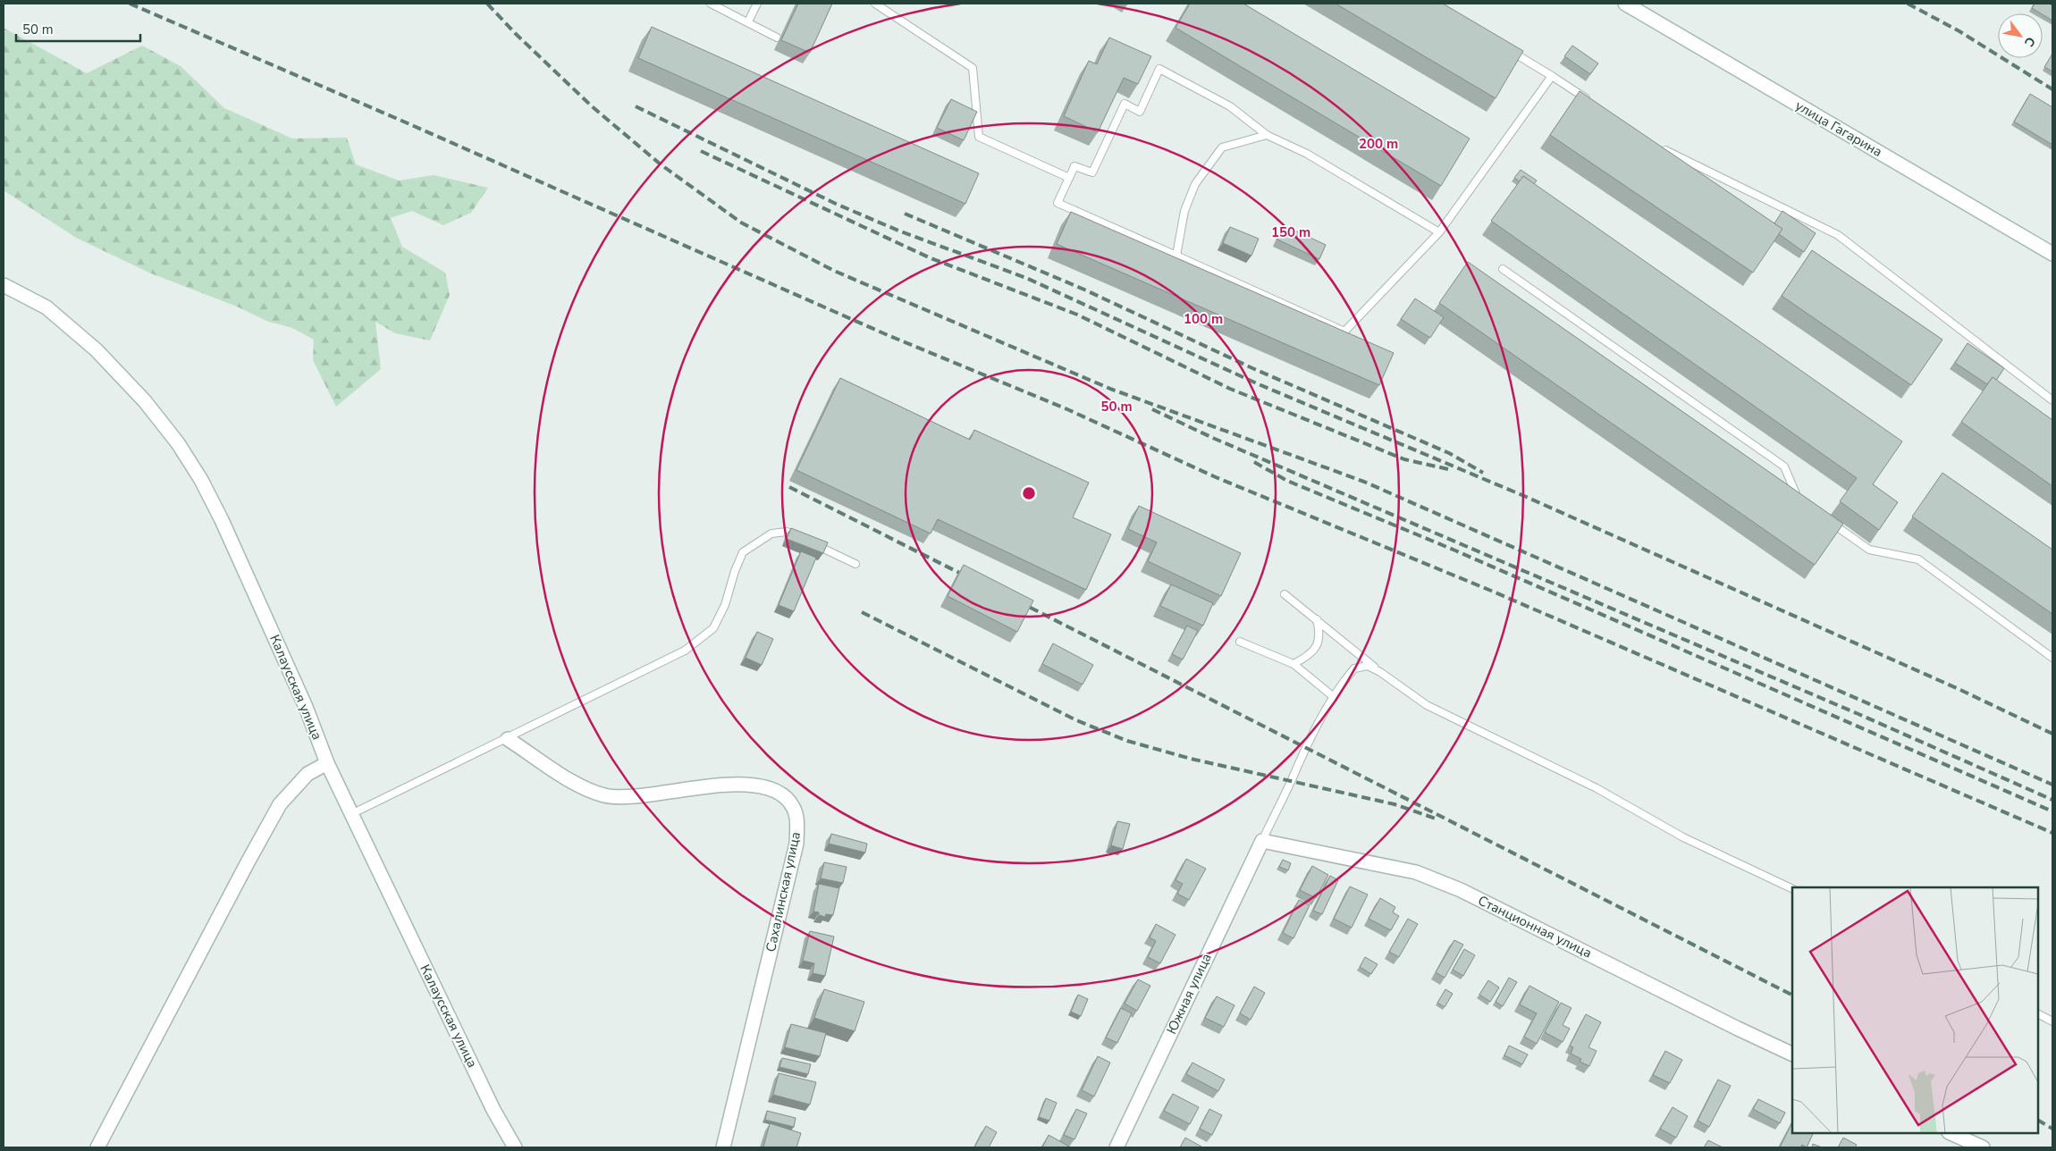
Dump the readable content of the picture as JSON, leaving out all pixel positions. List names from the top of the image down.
{
  "streets": {
    "street": [
      "улица Гагарина",
      "Калаусская улица",
      "Сахалинская улица",
      "Станционная улица",
      "Южная улица"
    ]
  },
  "crossings": [
    ["Станционная улица", "Южная улица"]
  ],
  "scale_bar": "50 m",
  "north": "bottom right",
  "rings": [
    "200 m",
    "150 m",
    "100 m",
    "50 m"
  ]
}
